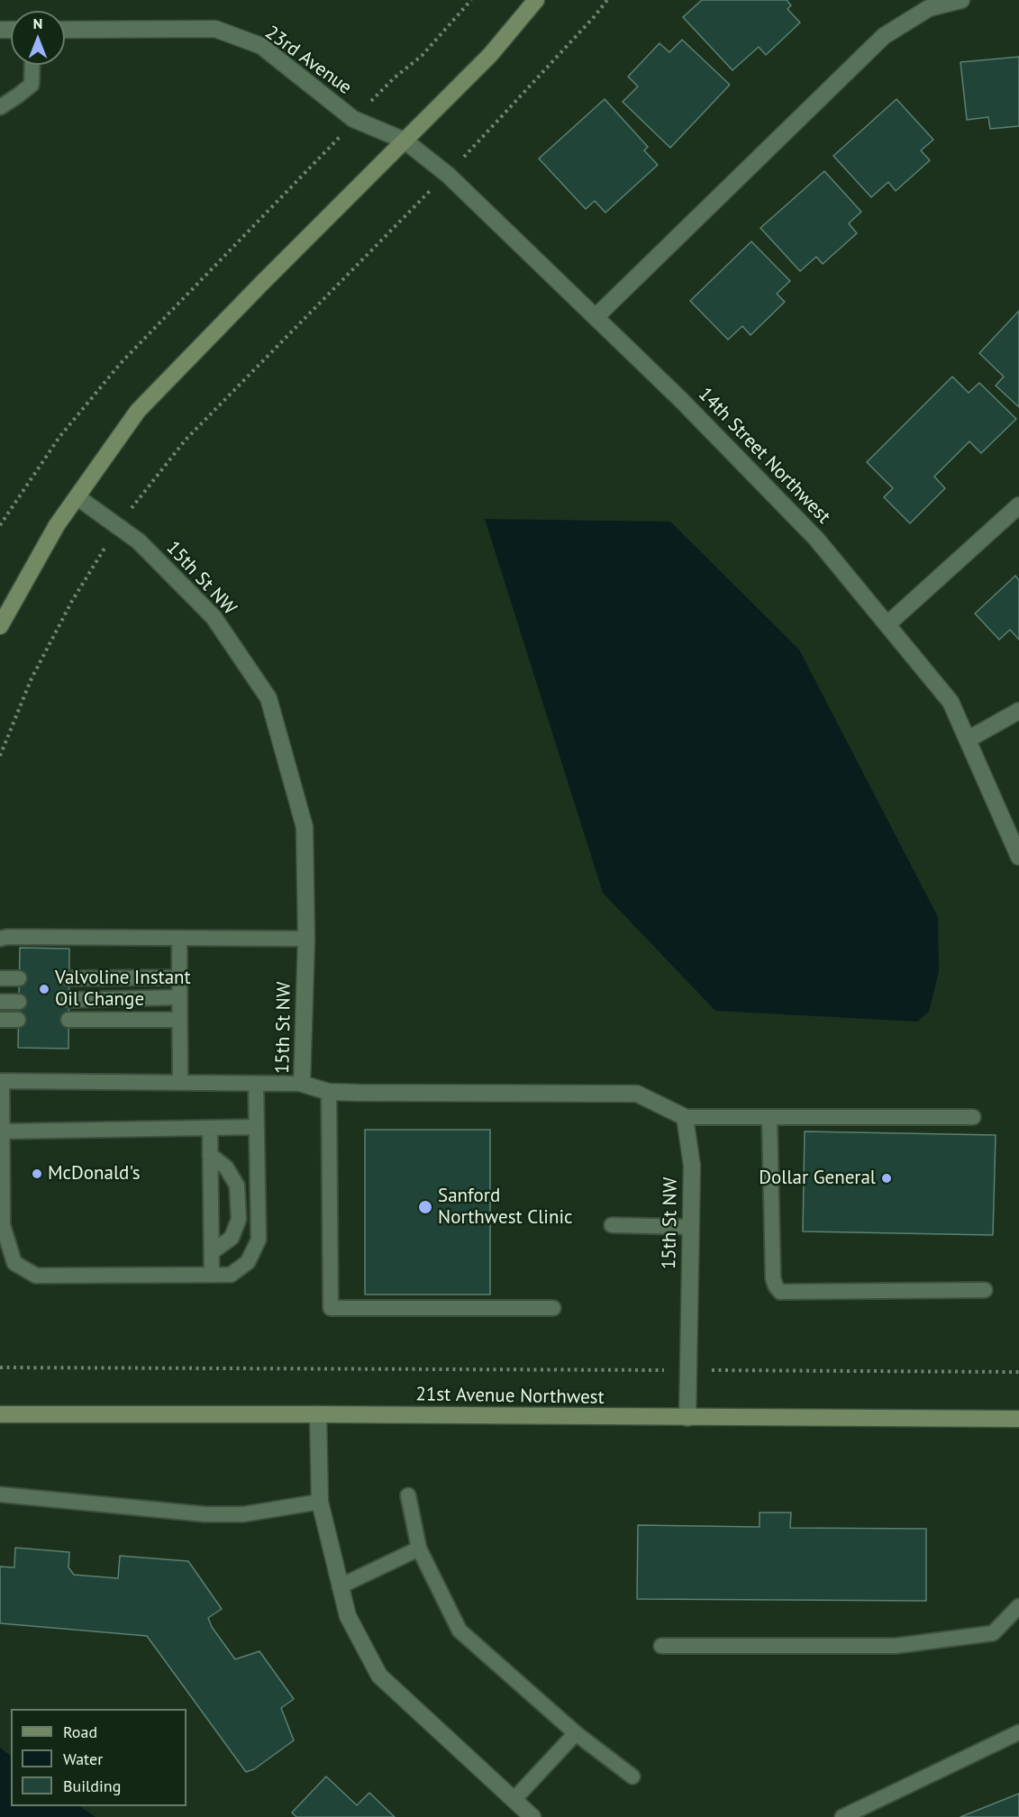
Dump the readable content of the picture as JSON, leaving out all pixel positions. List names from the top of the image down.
{
  "streets": {
    "street": [
      "23rd Avenue",
      "14th Street Northwest",
      "15th St NW",
      "21st Avenue Northwest"
    ]
  },
  "crossings": [
    ["23rd Avenue", "14th Street Northwest"],
    ["15th St NW", "21st Avenue Northwest"]
  ],
  "places": [
    "Valvoline Instant Oil Change",
    "McDonald's",
    "Dollar General",
    "Sanford Northwest Clinic"
  ],
  "legend": ["Road", "Water", "Building"],
  "north": "top"
}
